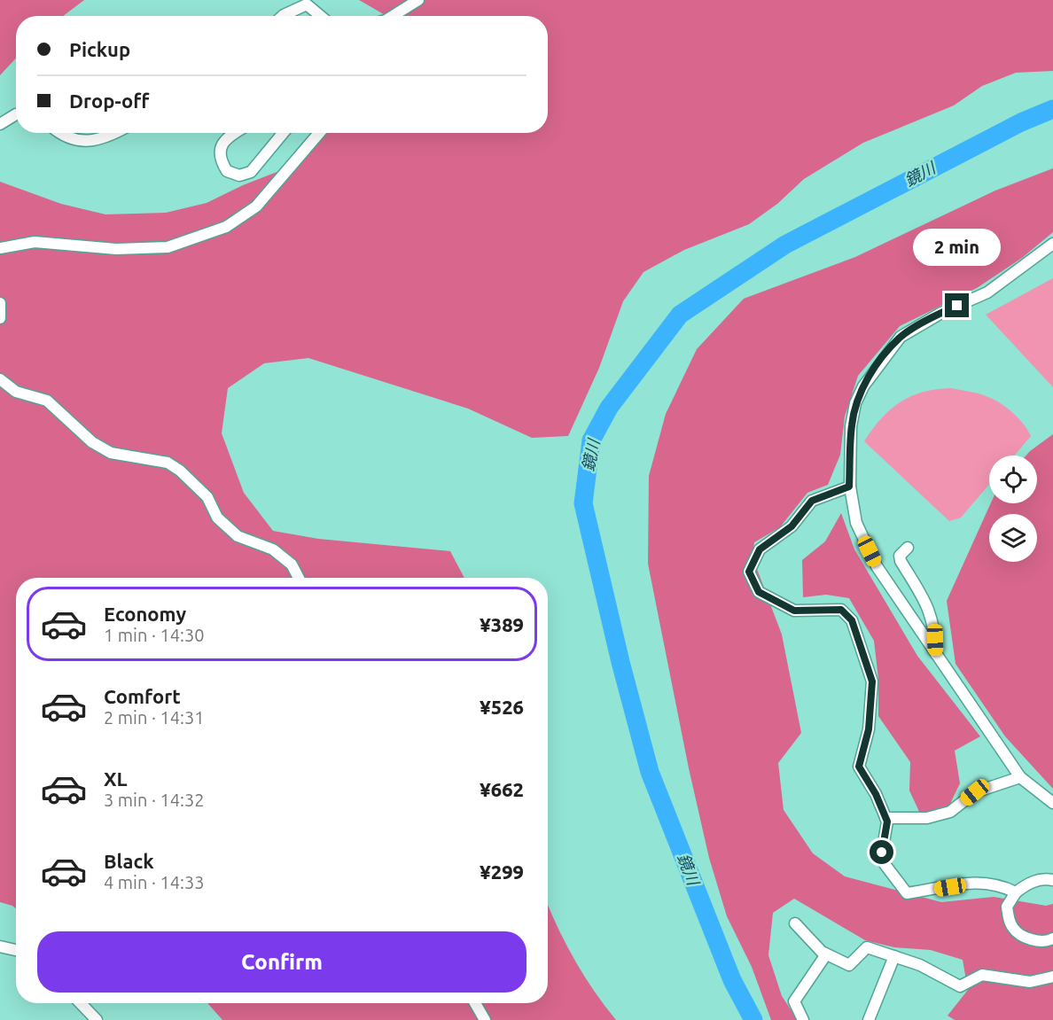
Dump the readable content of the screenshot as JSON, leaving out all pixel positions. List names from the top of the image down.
{
  "water": ["鏡川"],
  "page": {
    "banner": ["Pickup", "Drop-off"],
    "bubble": "2 min",
    "list": [
      {
        "name": "Economy",
        "note": "1 min · 14:30",
        "value": "¥389"
      },
      {
        "name": "Comfort",
        "note": "2 min · 14:31",
        "value": "¥526"
      },
      {
        "name": "XL",
        "note": "3 min · 14:32",
        "value": "¥662"
      },
      {
        "name": "Black",
        "note": "4 min · 14:33",
        "value": "¥299"
      }
    ],
    "buttons": "Confirm"
  }
}
